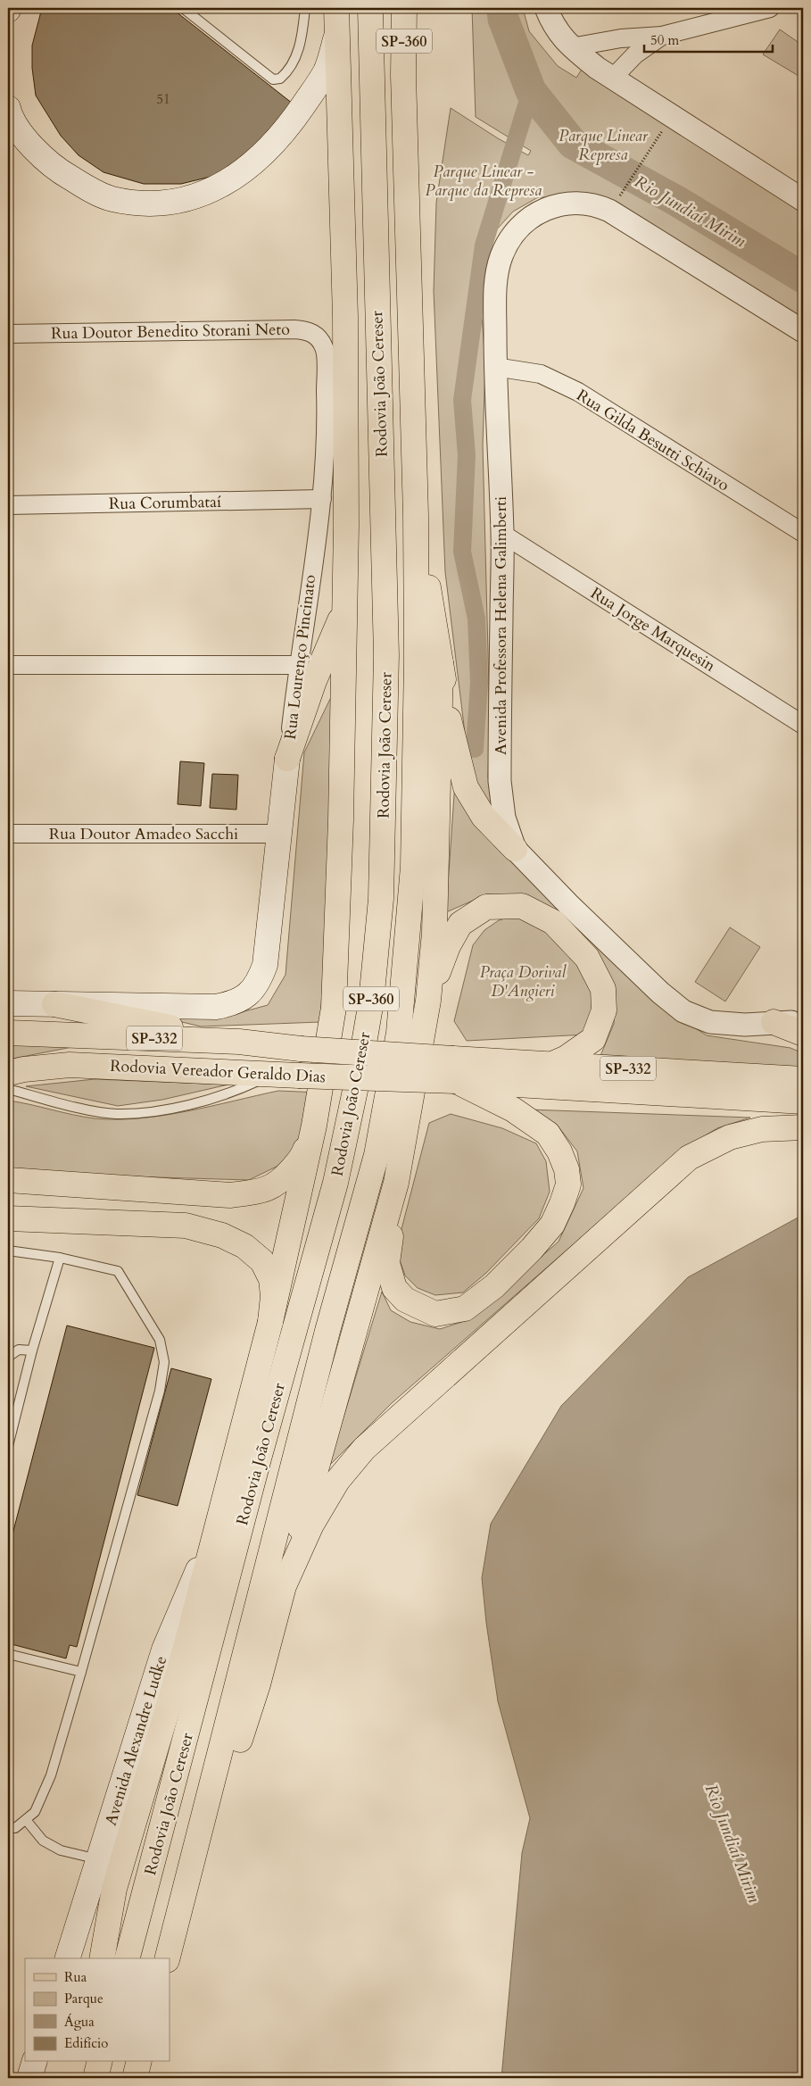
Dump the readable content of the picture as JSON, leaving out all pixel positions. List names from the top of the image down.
{
  "streets": {
    "main road": [
      "SP-360",
      "Rodovia João Cereser",
      "Rua Lourenço Pincinato",
      "SP-332",
      "Rodovia Vereador Geraldo Dias",
      "Avenida Alexandre Ludke"
    ],
    "street": [
      "Rua Doutor Benedito Storani Neto",
      "Rua Gilda Besutti Schiavo",
      "Rua Corumbataí",
      "Avenida Professora Helena Galimberti",
      "Rua Jorge Marquesin",
      "Rua Doutor Amadeo Sacchi"
    ]
  },
  "crossings": [
    ["Rua Doutor Benedito Storani Neto", "Rua Lourenço Pincinato"],
    ["Rua Gilda Besutti Schiavo", "Avenida Professora Helena Galimberti"],
    ["Rua Corumbataí", "Rua Lourenço Pincinato"],
    ["Avenida Professora Helena Galimberti", "Rua Jorge Marquesin"],
    ["Rua Lourenço Pincinato", "Rua Doutor Amadeo Sacchi"]
  ],
  "water": ["Rio Jundiaí Mirim"],
  "parks": ["Parque Linear Represa", "Parque Linear - Parque da Represa", "Praça Dorival D'Angieri"],
  "house_numbers": ["51"],
  "legend": [
    "Rua",
    "Parque",
    "Água",
    "Edifício"
  ],
  "scale_bar": "50 m"
}
